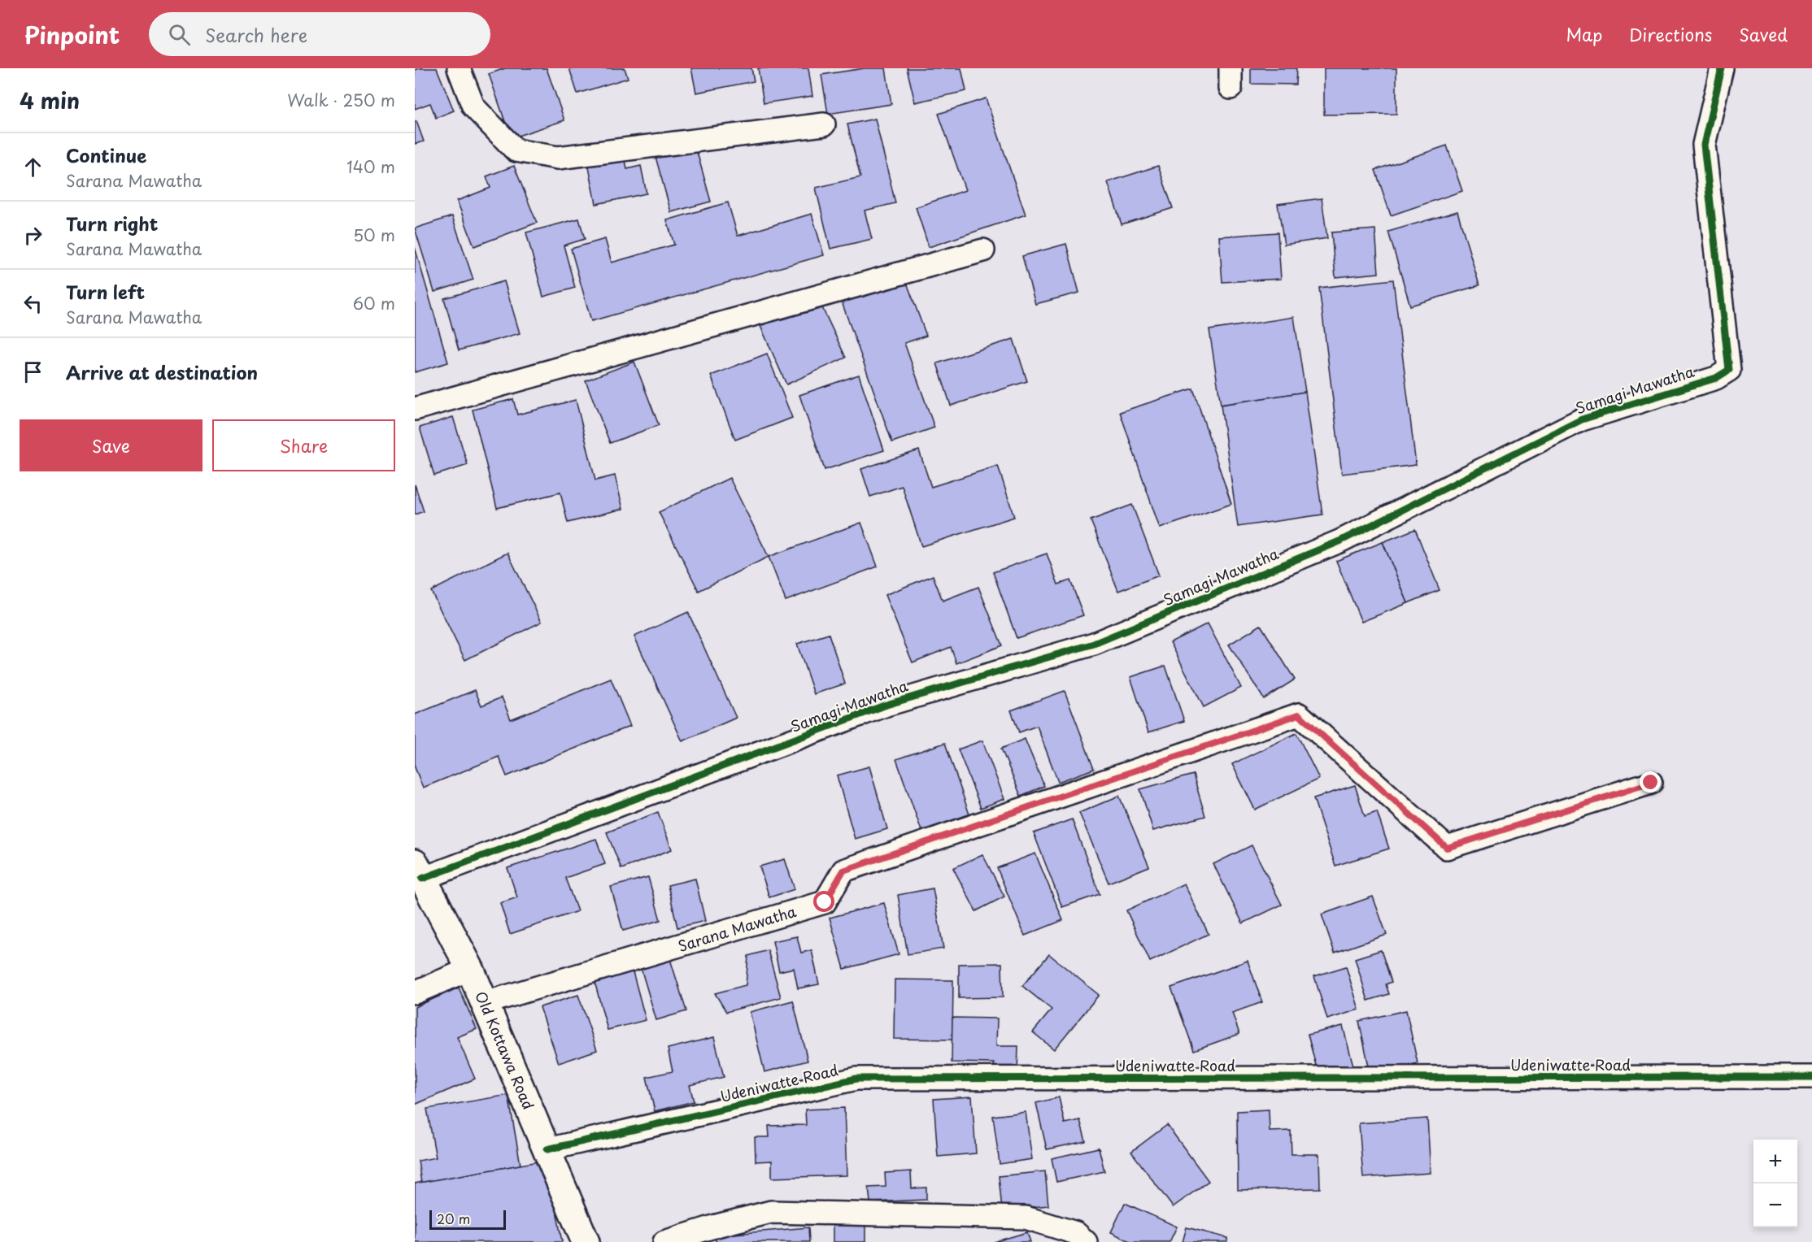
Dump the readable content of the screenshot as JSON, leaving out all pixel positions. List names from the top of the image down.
{
  "streets": {
    "main road": ["Old Kottawa Road"],
    "street": ["Samagi Mawatha", "Sarana Mawatha", "Udeniwatte Road"]
  },
  "crossings": [
    ["Samagi Mawatha", "Old Kottawa Road"],
    ["Sarana Mawatha", "Old Kottawa Road"],
    ["Old Kottawa Road", "Udeniwatte Road"]
  ],
  "scale_bar": "20 m",
  "page": {
    "header": "Pinpoint",
    "search": "Search here",
    "nav": ["Map", "Directions", "Saved"],
    "heading": ["4 min", "Walk · 250 m"],
    "list": [
      ["Continue", "Sarana Mawatha", "140 m"],
      ["Turn right", "Sarana Mawatha", "50 m"],
      ["Turn left", "Sarana Mawatha", "60 m"],
      "Arrive at destination"
    ],
    "buttons": ["Save", "Share"],
    "map_buttons": ["+", "−"],
    "scale": "20 m"
  }
}
